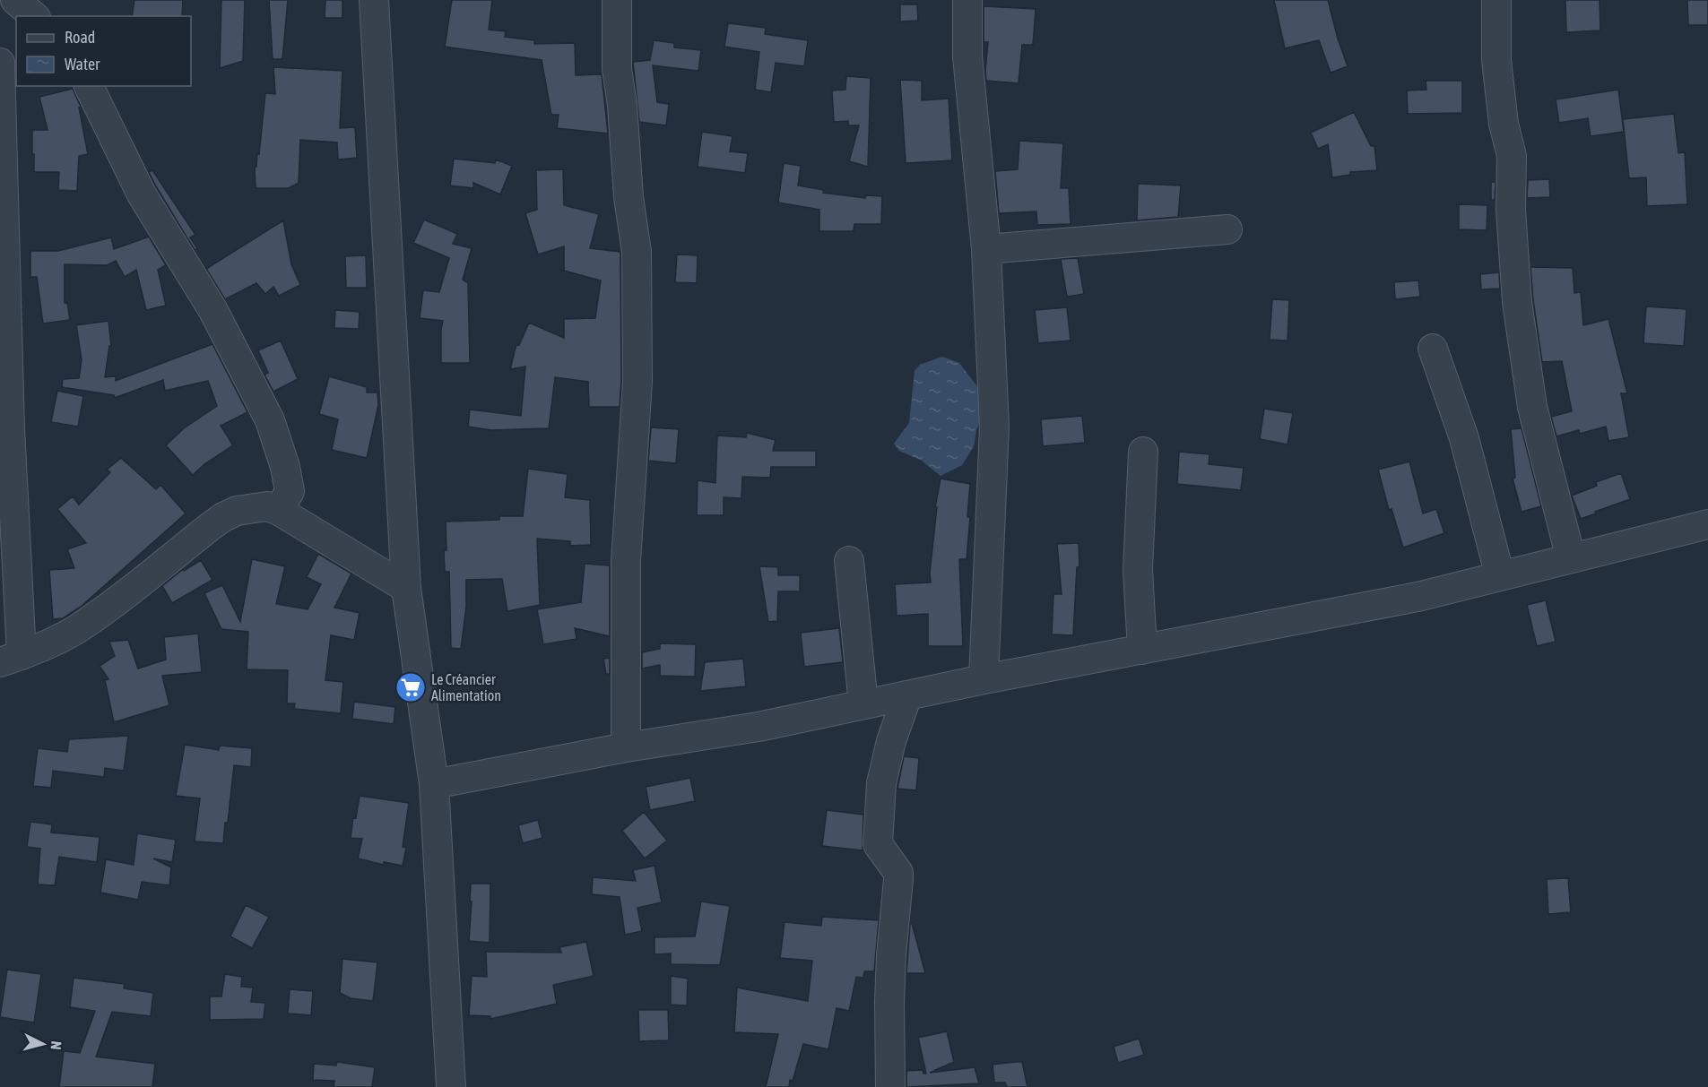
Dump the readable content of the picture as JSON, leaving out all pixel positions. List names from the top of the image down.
{
  "places": {
    "supermarket": ["Le Créancier Alimentation"]
  },
  "legend": ["Road", "Water"],
  "north": "right"
}
